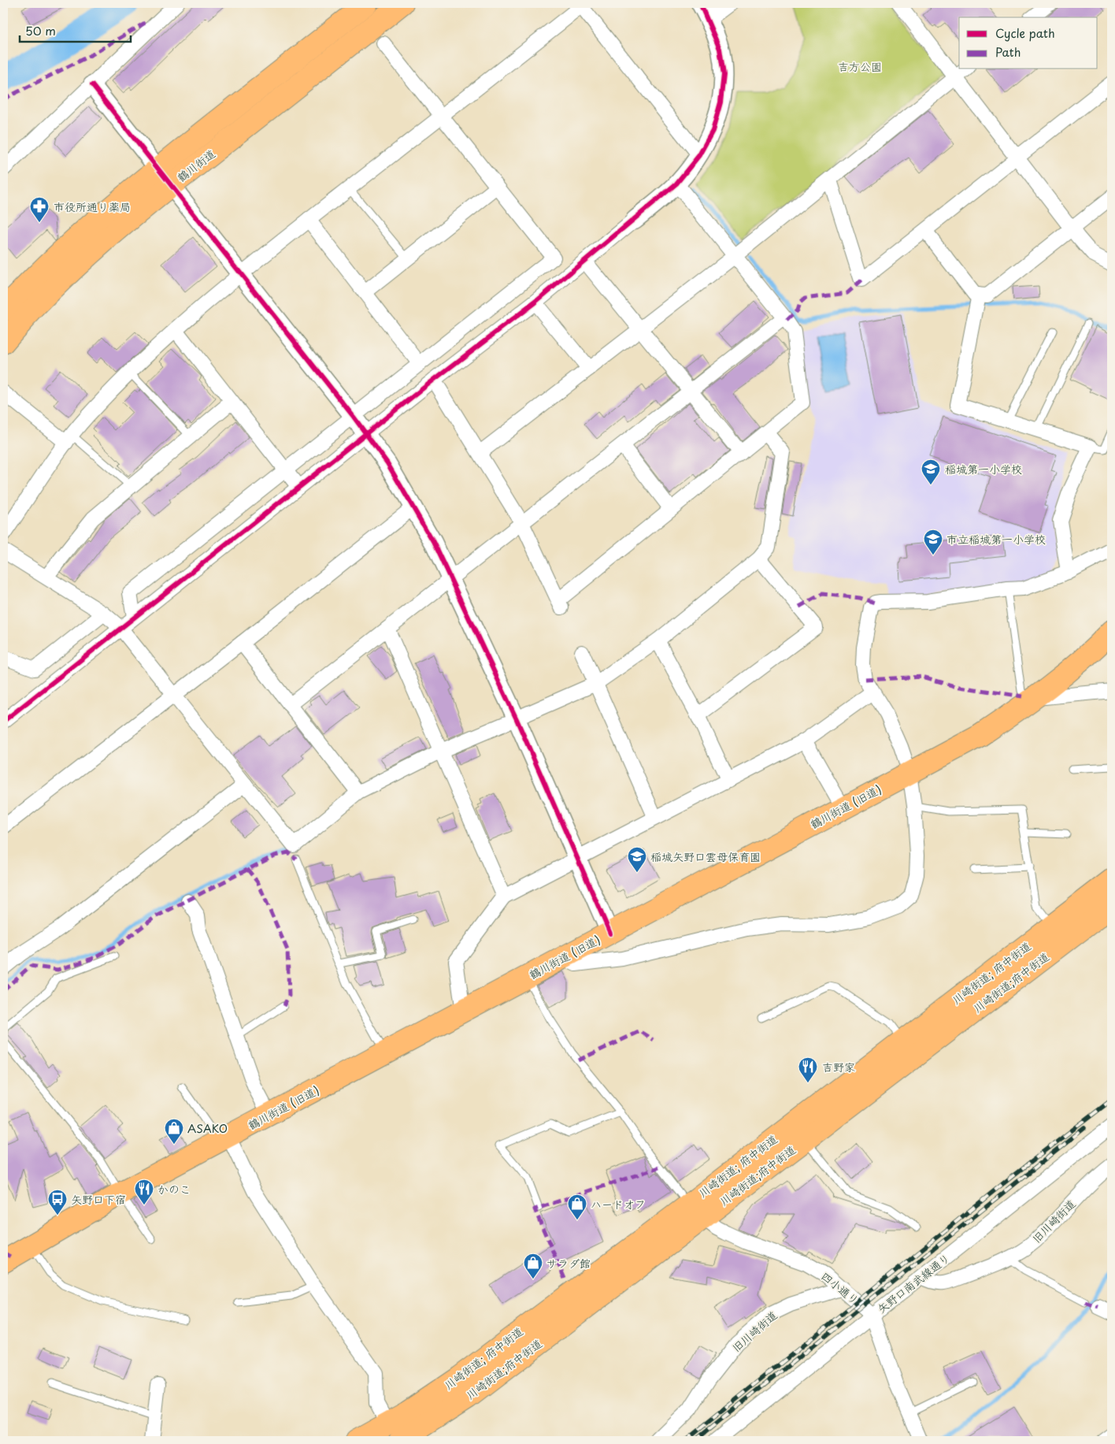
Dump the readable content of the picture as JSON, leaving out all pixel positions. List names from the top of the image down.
{
  "streets": {
    "main road": [
      "鶴川街道",
      "鶴川街道 (旧道)",
      "川崎街道; 府中街道",
      "川崎街道;府中街道"
    ],
    "street": ["旧川崎街道", "矢野口南武線通り", "四小通り"]
  },
  "crossings": [
    ["川崎街道; 府中街道", "川崎街道;府中街道"],
    ["川崎街道; 府中街道", "四小通り"],
    ["川崎街道;府中街道", "四小通り"],
    ["旧川崎街道", "矢野口南武線通り"],
    ["旧川崎街道", "四小通り"],
    ["矢野口南武線通り", "四小通り"]
  ],
  "parks": ["吉方公園"],
  "places": {
    "pharmacy": ["市役所通り薬局"],
    "school or university": ["稲城第一小学校", "市立稲城第一小学校", "稲城矢野口雲母保育園"],
    "restaurant": ["吉野家", "かのこ"],
    "shop": ["ASAKO", "ハードオフ", "サラダ館"],
    "bus stop": ["矢野口下宿"]
  },
  "legend": ["Cycle path", "Path"],
  "scale_bar": "50 m"
}
